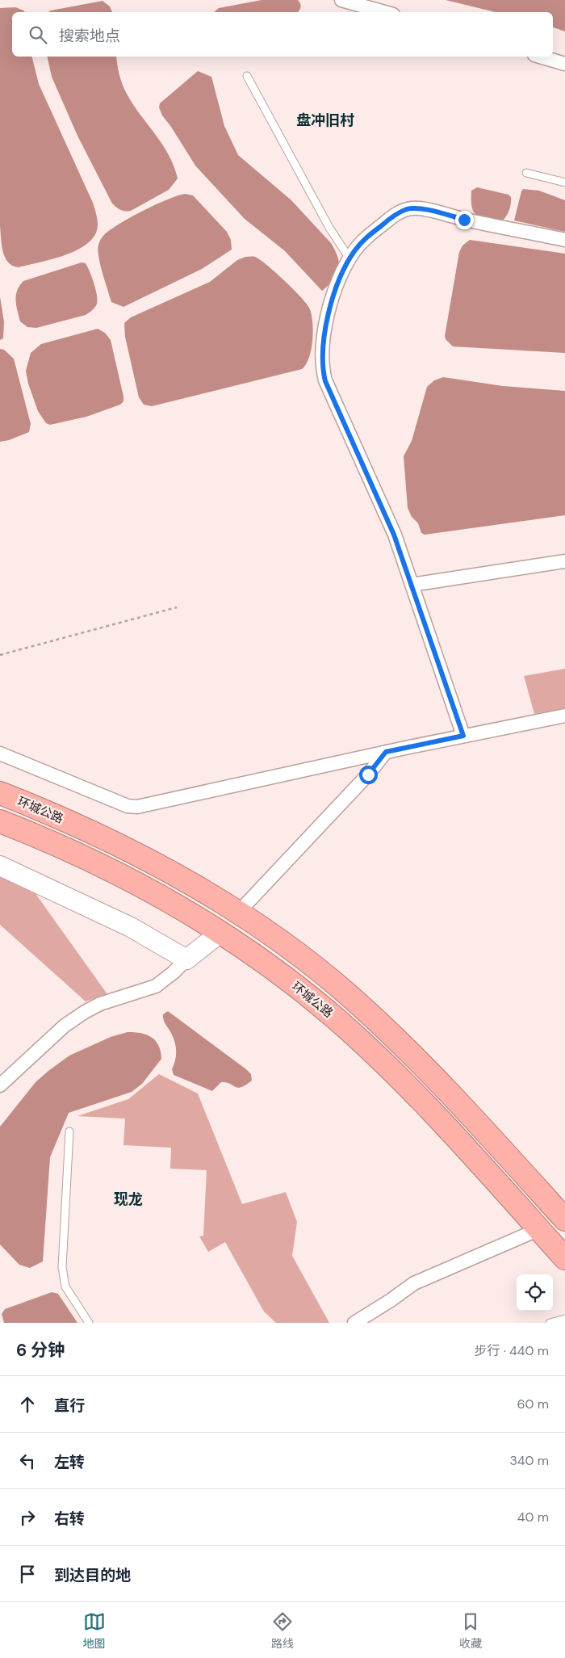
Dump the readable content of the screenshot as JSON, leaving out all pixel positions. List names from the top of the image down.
{
  "streets": {
    "highway": ["环城公路"]
  },
  "districts": ["盘冲旧村", "现龙"],
  "page": {
    "search": "搜索地点",
    "heading": ["6 分钟", "步行 · 440 m"],
    "list": [
      ["直行", "60 m"],
      ["左转", "340 m"],
      ["右转", "40 m"],
      "到达目的地"
    ],
    "nav": ["地图", "路线", "收藏"]
  }
}
